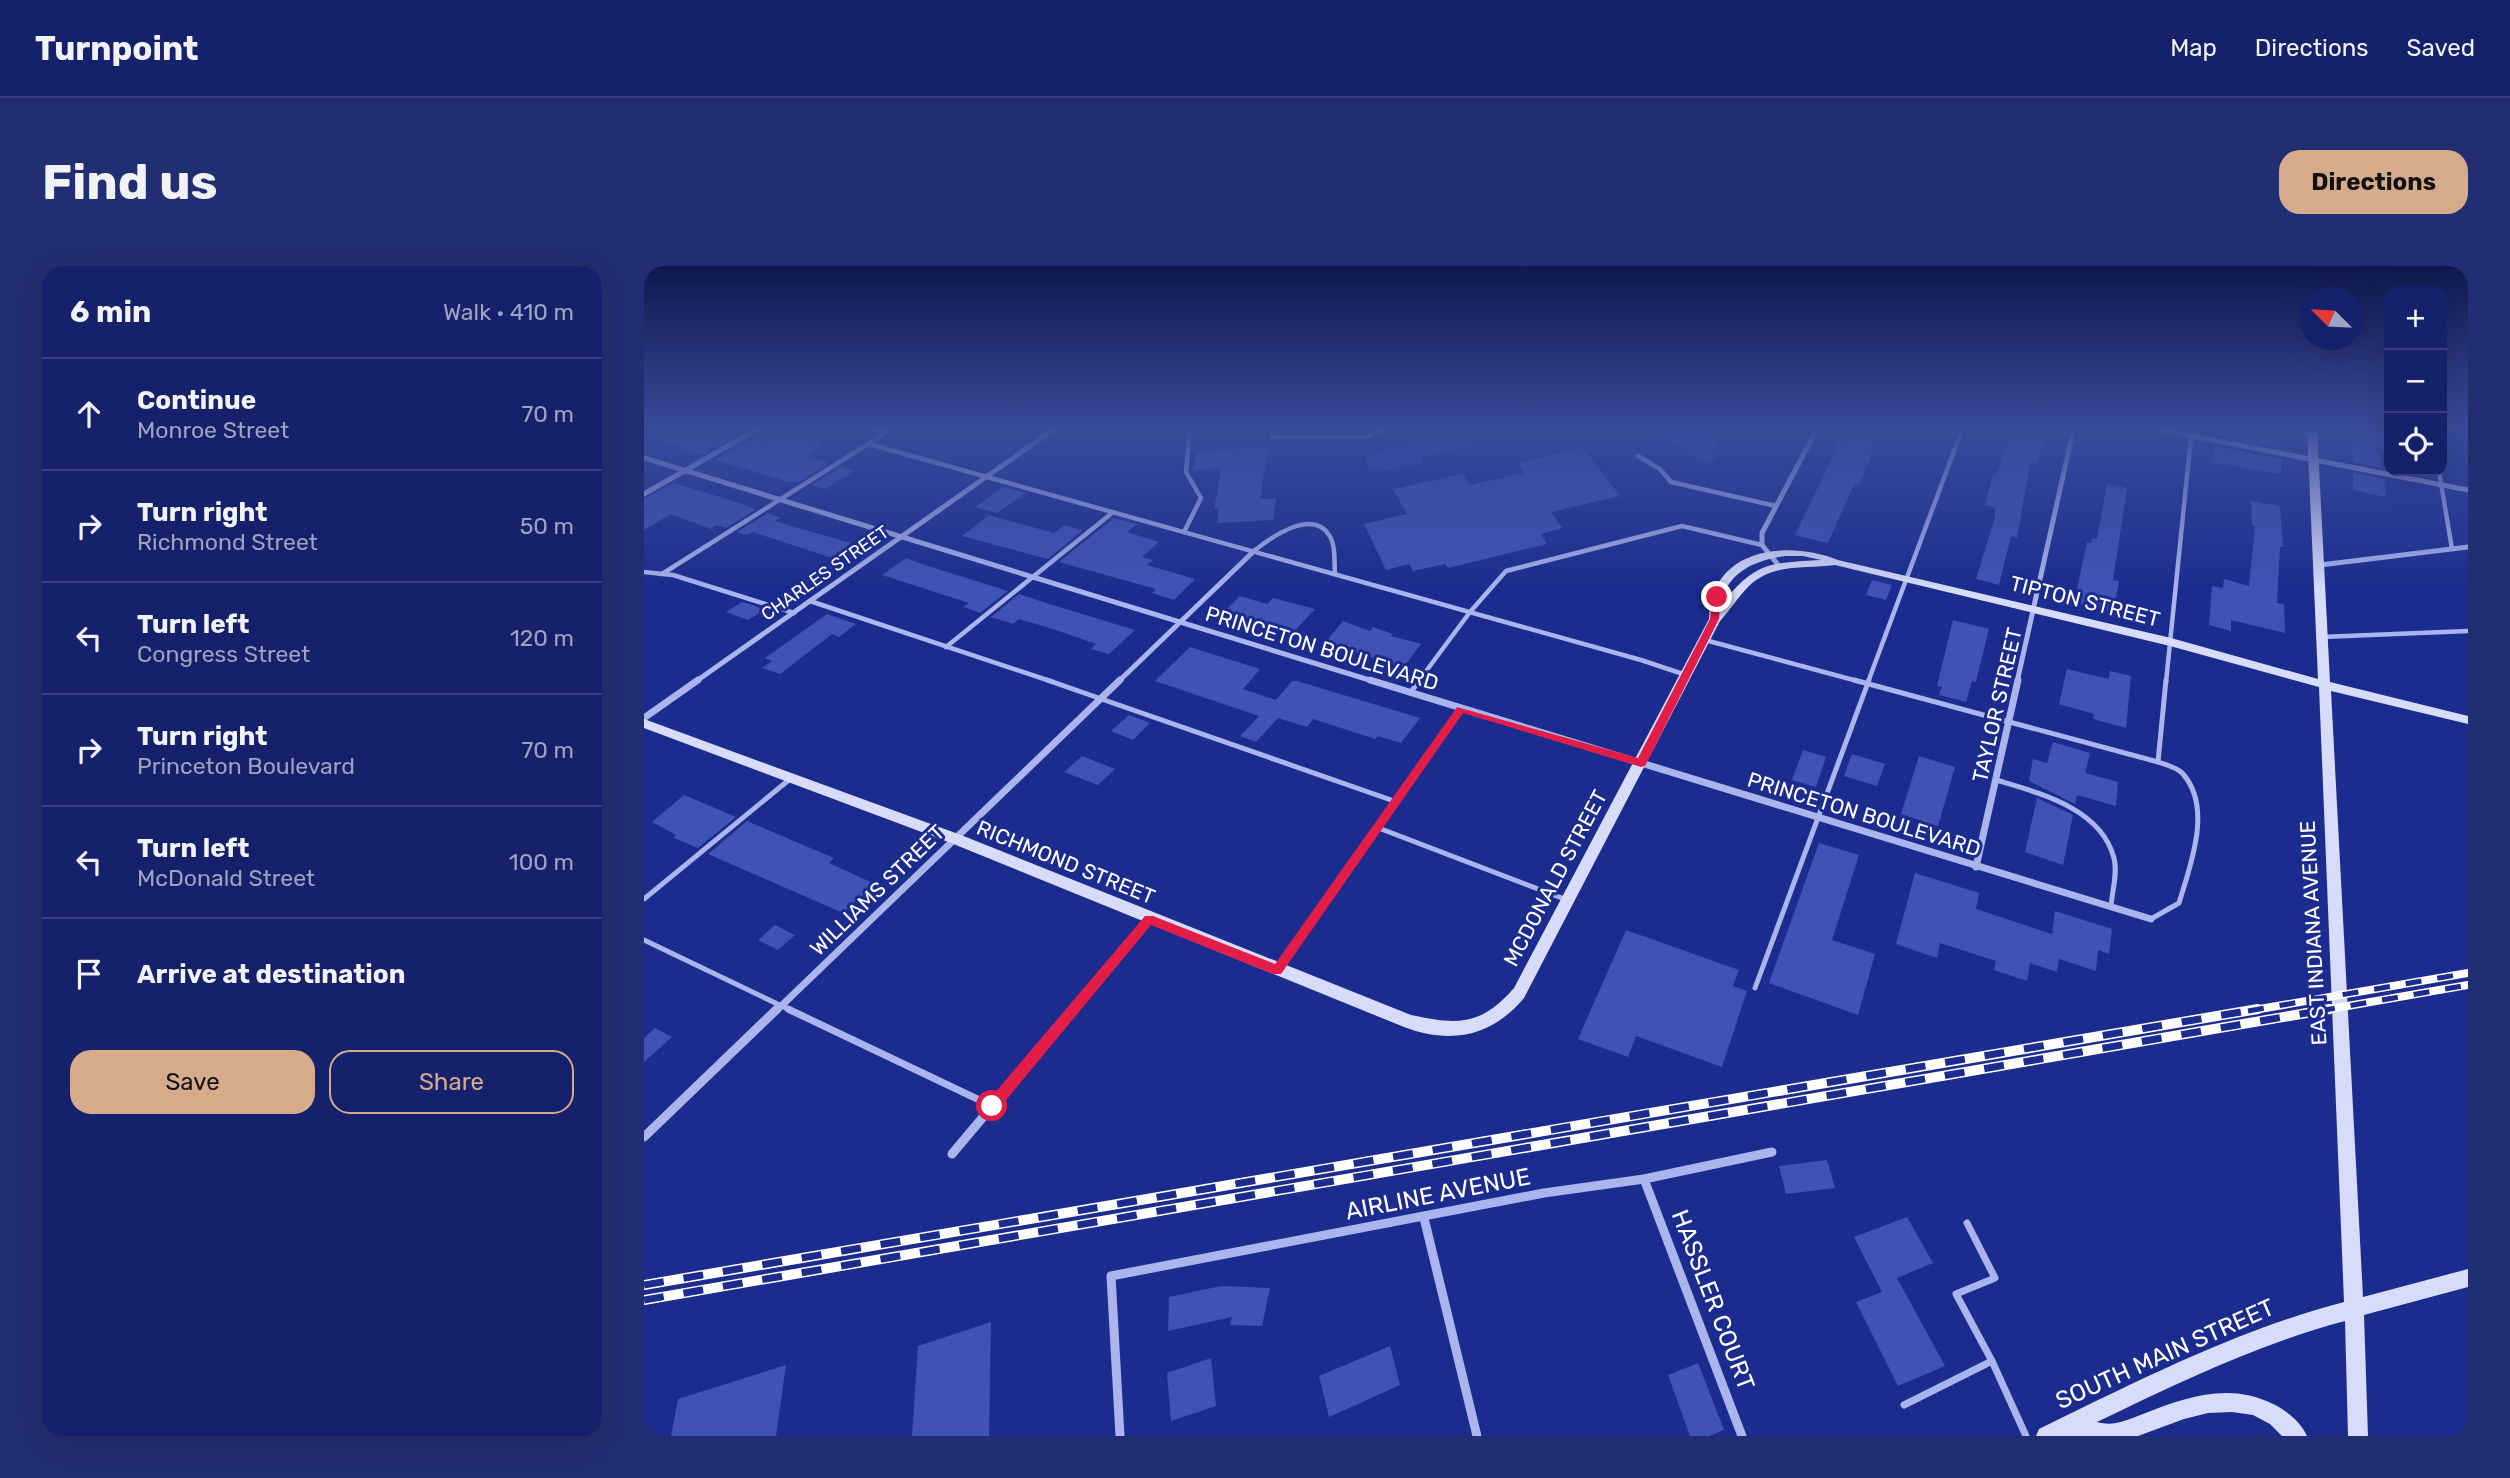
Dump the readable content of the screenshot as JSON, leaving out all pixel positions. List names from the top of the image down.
{
  "streets": {
    "street": [
      "CHARLES STREET",
      "TIPTON STREET",
      "PRINCETON BOULEVARD",
      "TAYLOR STREET",
      "RICHMOND STREET",
      "MCDONALD STREET",
      "WILLIAMS STREET",
      "EAST INDIANA AVENUE",
      "AIRLINE AVENUE",
      "HASSLER COURT",
      "SOUTH MAIN STREET"
    ]
  },
  "crossings": [
    ["CHARLES STREET", "PRINCETON BOULEVARD"],
    ["CHARLES STREET", "RICHMOND STREET"],
    ["TIPTON STREET", "TAYLOR STREET"],
    ["TIPTON STREET", "MCDONALD STREET"],
    ["TIPTON STREET", "EAST INDIANA AVENUE"],
    ["PRINCETON BOULEVARD", "TAYLOR STREET"],
    ["PRINCETON BOULEVARD", "MCDONALD STREET"],
    ["PRINCETON BOULEVARD", "WILLIAMS STREET"],
    ["RICHMOND STREET", "MCDONALD STREET"],
    ["RICHMOND STREET", "WILLIAMS STREET"],
    ["EAST INDIANA AVENUE", "SOUTH MAIN STREET"],
    ["AIRLINE AVENUE", "HASSLER COURT"]
  ],
  "north": "top left",
  "page": {
    "header": "Turnpoint",
    "nav": ["Map", "Directions", "Saved"],
    "buttons": [
      "Directions",
      ["Save", "Share"]
    ],
    "title": "Find us",
    "heading": ["6 min", "Walk · 410 m"],
    "map_buttons": ["+", "−"],
    "list": [
      ["Continue", "Monroe Street", "70 m"],
      ["Turn right", "Richmond Street", "50 m"],
      ["Turn left", "Congress Street", "120 m"],
      ["Turn right", "Princeton Boulevard", "70 m"],
      ["Turn left", "McDonald Street", "100 m"],
      "Arrive at destination"
    ]
  }
}
